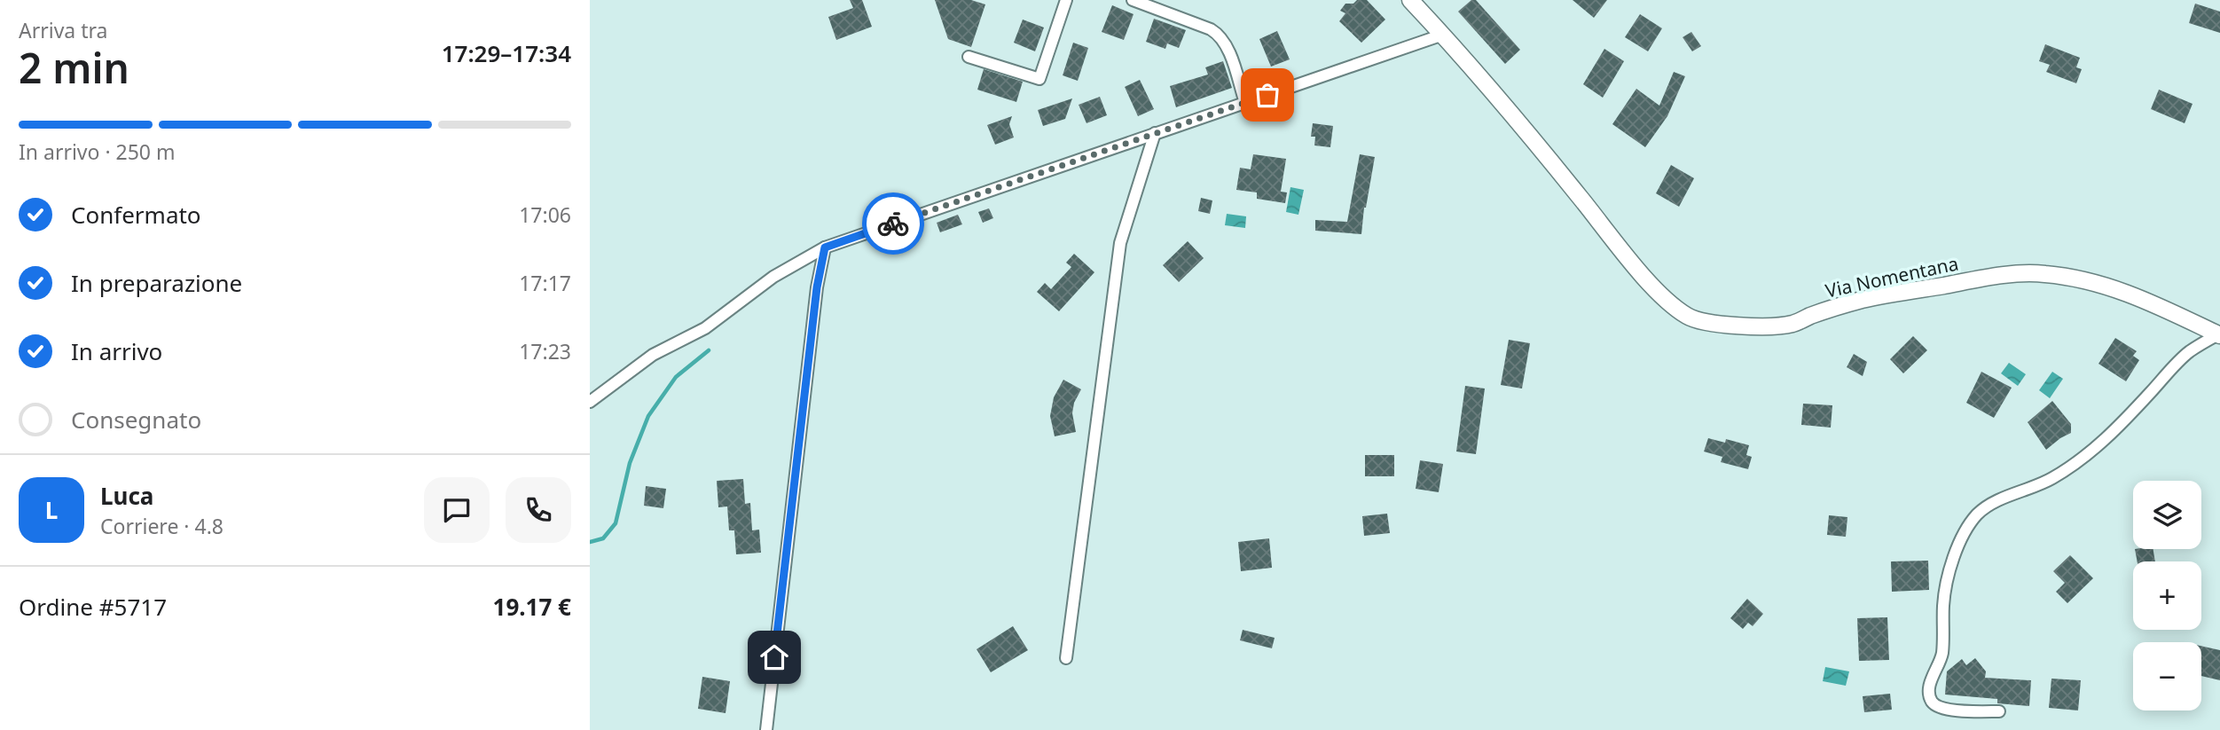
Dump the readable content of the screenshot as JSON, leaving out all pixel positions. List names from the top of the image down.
{
  "streets": {
    "main road": ["Via Nomentana"]
  },
  "page": {
    "heading": ["2 min", "Arriva tra", "17:29–17:34"],
    "panel": [
      "Luca",
      "Corriere · 4.8",
      "Ordine #5717",
      "19.17 €"
    ],
    "bar": "In arrivo · 250 m",
    "list": [
      ["Confermato", "17:06"],
      ["In preparazione", "17:17"],
      ["In arrivo", "17:23"],
      "Consegnato"
    ],
    "round": "L",
    "map_buttons": ["+", "−"]
  }
}
